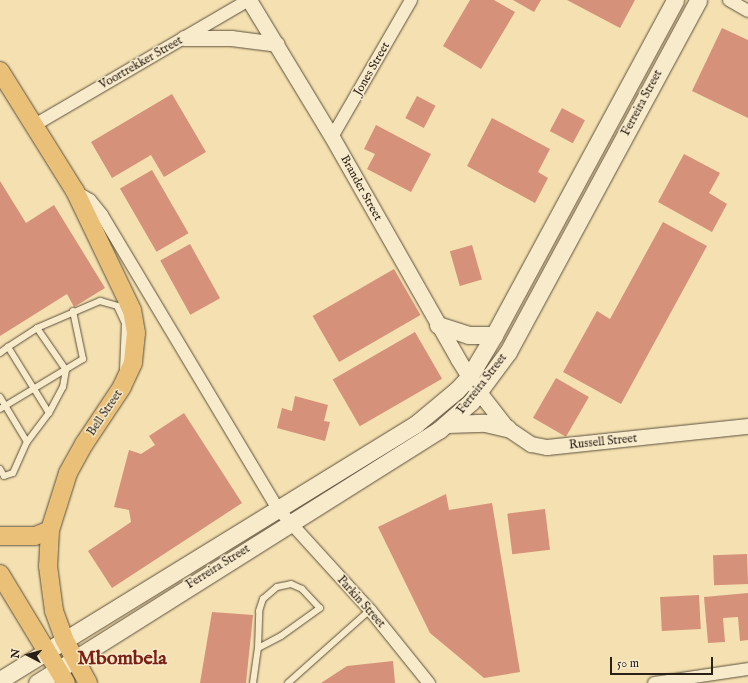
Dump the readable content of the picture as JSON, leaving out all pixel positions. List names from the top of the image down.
{
  "streets": {
    "main road": ["Ferreira Street", "Bell Street"],
    "street": [
      "Voortrekker Street",
      "Jones Street",
      "Brander Street",
      "Russell Street",
      "Parkin Street"
    ]
  },
  "crossings": [
    ["Voortrekker Street", "Brander Street"],
    ["Voortrekker Street", "Bell Street"],
    ["Jones Street", "Brander Street"],
    ["Ferreira Street", "Brander Street"],
    ["Ferreira Street", "Bell Street"],
    ["Ferreira Street", "Russell Street"],
    ["Ferreira Street", "Parkin Street"],
    ["Brander Street", "Russell Street"],
    ["Bell Street", "Parkin Street"]
  ],
  "districts": ["Mbombela"],
  "scale_bar": "50 m",
  "north": "left"
}
